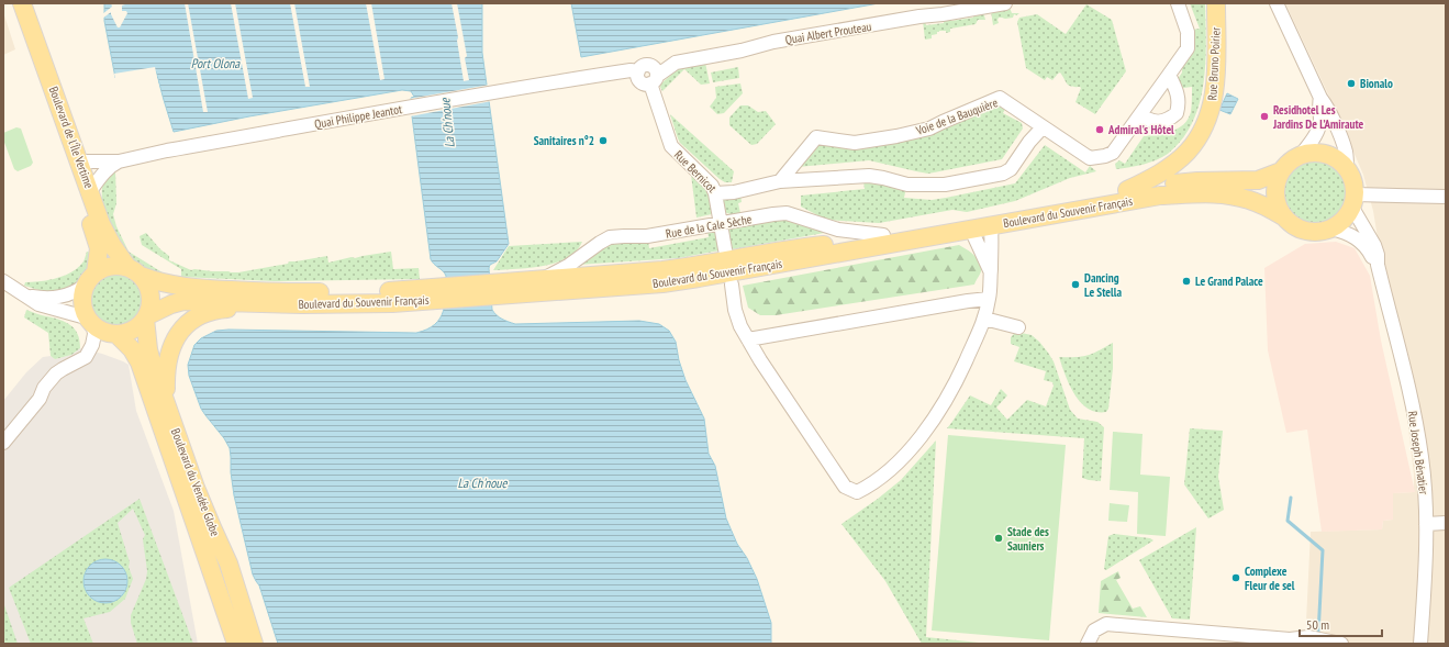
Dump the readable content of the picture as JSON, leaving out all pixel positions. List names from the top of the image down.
{
  "streets": {
    "main road": [
      "Rue Bruno Poirier",
      "Boulevard de l'Île Vertime",
      "Boulevard du Souvenir Français",
      "Boulevard du Vendée Globe"
    ],
    "street": [
      "Quai Albert Prouteau",
      "Quai Philippe Jeantot",
      "Voie de la Bauquière",
      "Rue Bernicot",
      "Rue de la Cale Sèche",
      "Rue Joseph Bénatier"
    ]
  },
  "crossings": [
    ["Quai Albert Prouteau", "Quai Philippe Jeantot"],
    ["Quai Albert Prouteau", "Rue Bernicot"],
    ["Rue Bruno Poirier", "Boulevard du Souvenir Français"],
    ["Quai Philippe Jeantot", "Boulevard de l'Île Vertime"],
    ["Quai Philippe Jeantot", "Rue Bernicot"],
    ["Voie de la Bauquière", "Rue Bernicot"],
    ["Boulevard de l'Île Vertime", "Boulevard du Souvenir Français"],
    ["Boulevard de l'Île Vertime", "Boulevard du Vendée Globe"],
    ["Boulevard du Souvenir Français", "Rue de la Cale Sèche"],
    ["Boulevard du Souvenir Français", "Rue Joseph Bénatier"],
    ["Boulevard du Souvenir Français", "Boulevard du Vendée Globe"]
  ],
  "water": ["Port Olona", "La Ch'noue"],
  "places": [
    "Bionalo",
    "Residhotel Les Jardins De L’Amiraute",
    "Admiral's Hôtel",
    "Sanitaires n°2",
    "Le Grand Palace",
    "Dancing Le Stella",
    "Stade des Sauniers",
    "Complexe Fleur de sel"
  ],
  "scale_bar": "50 m"
}
